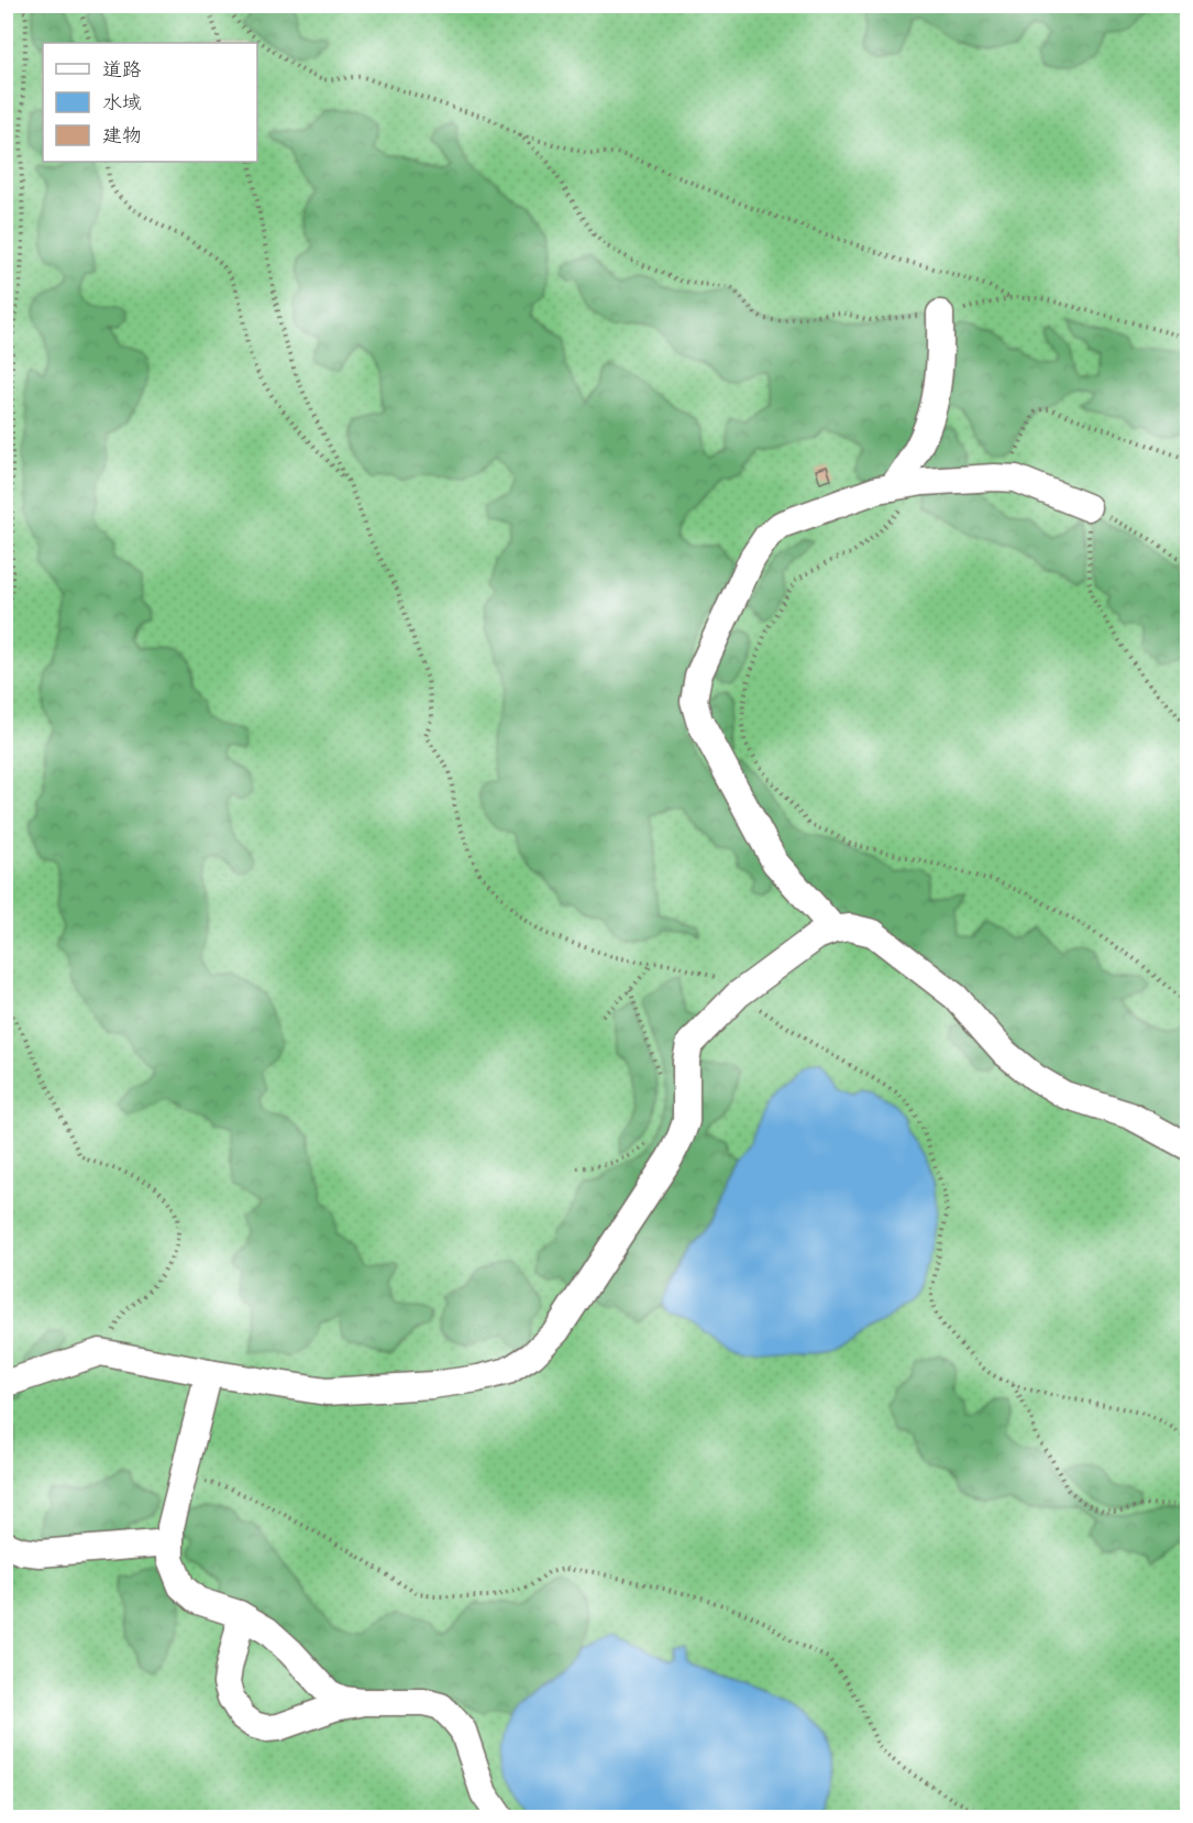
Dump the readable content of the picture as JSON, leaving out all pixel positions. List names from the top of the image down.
{
  "legend": ["道路", "水域", "建物"]
}
